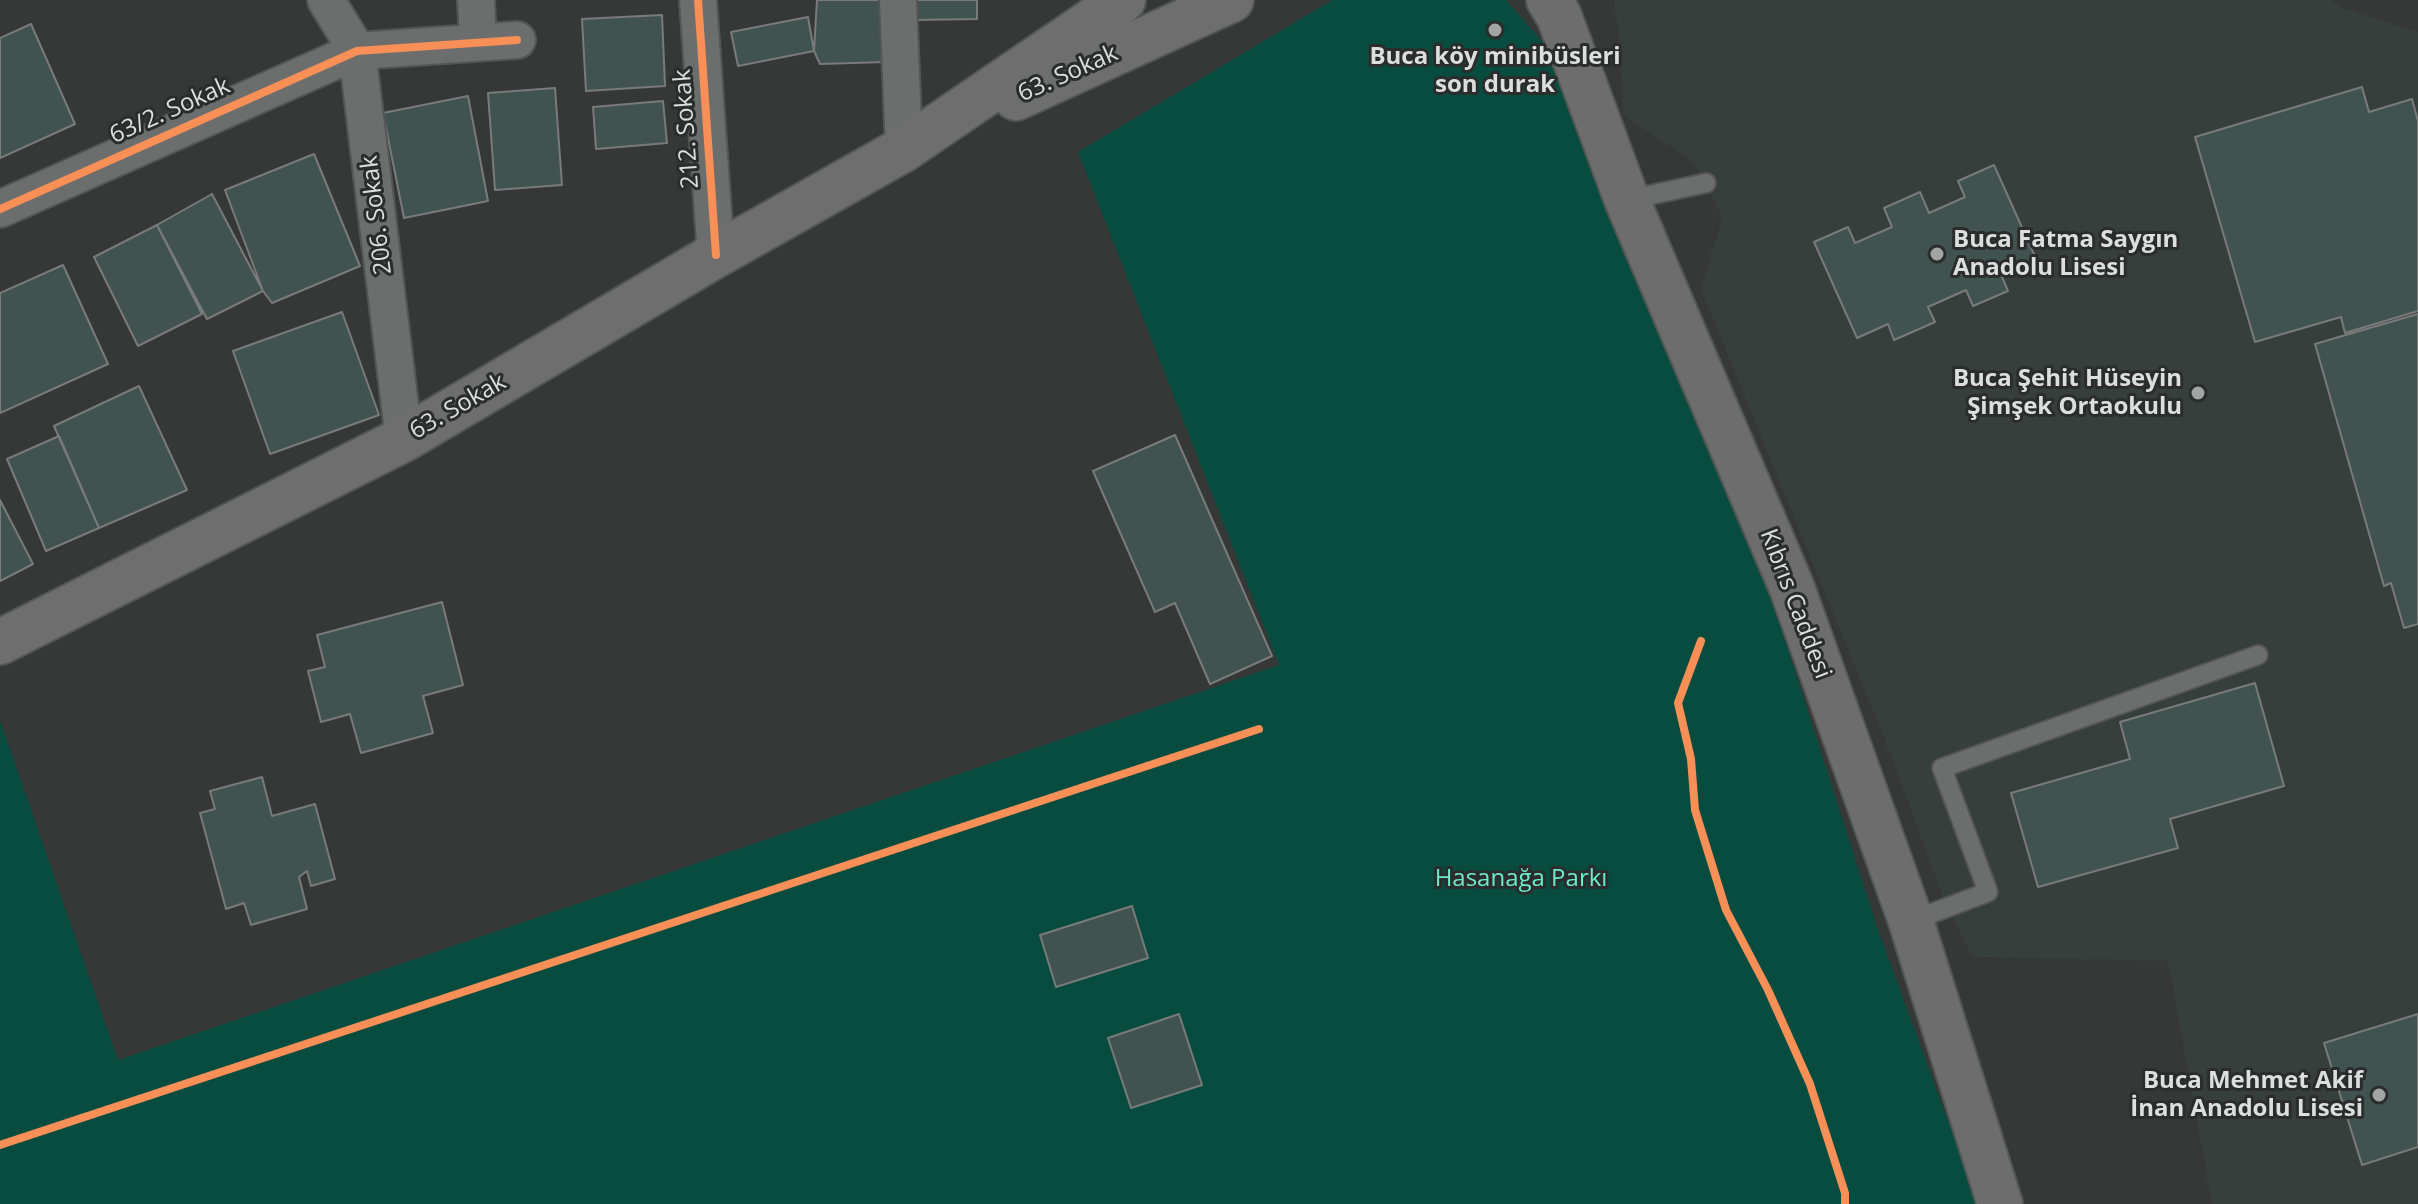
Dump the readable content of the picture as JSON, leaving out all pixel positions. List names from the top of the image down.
{
  "streets": {
    "main road": ["63. Sokak", "Kıbrıs Caddesi"],
    "street": ["63/2. Sokak", "212. Sokak", "206. Sokak"]
  },
  "crossings": [
    ["63. Sokak", "212. Sokak"],
    ["63. Sokak", "206. Sokak"],
    ["63/2. Sokak", "206. Sokak"]
  ],
  "parks": ["Hasanağa Parkı"],
  "places": [
    "Buca köy minibüsleri son durak",
    "Buca Fatma Saygın Anadolu Lisesi",
    "Buca Şehit Hüseyin Şimşek Ortaokulu",
    "Buca Mehmet Akif İnan Anadolu Lisesi"
  ]
}
